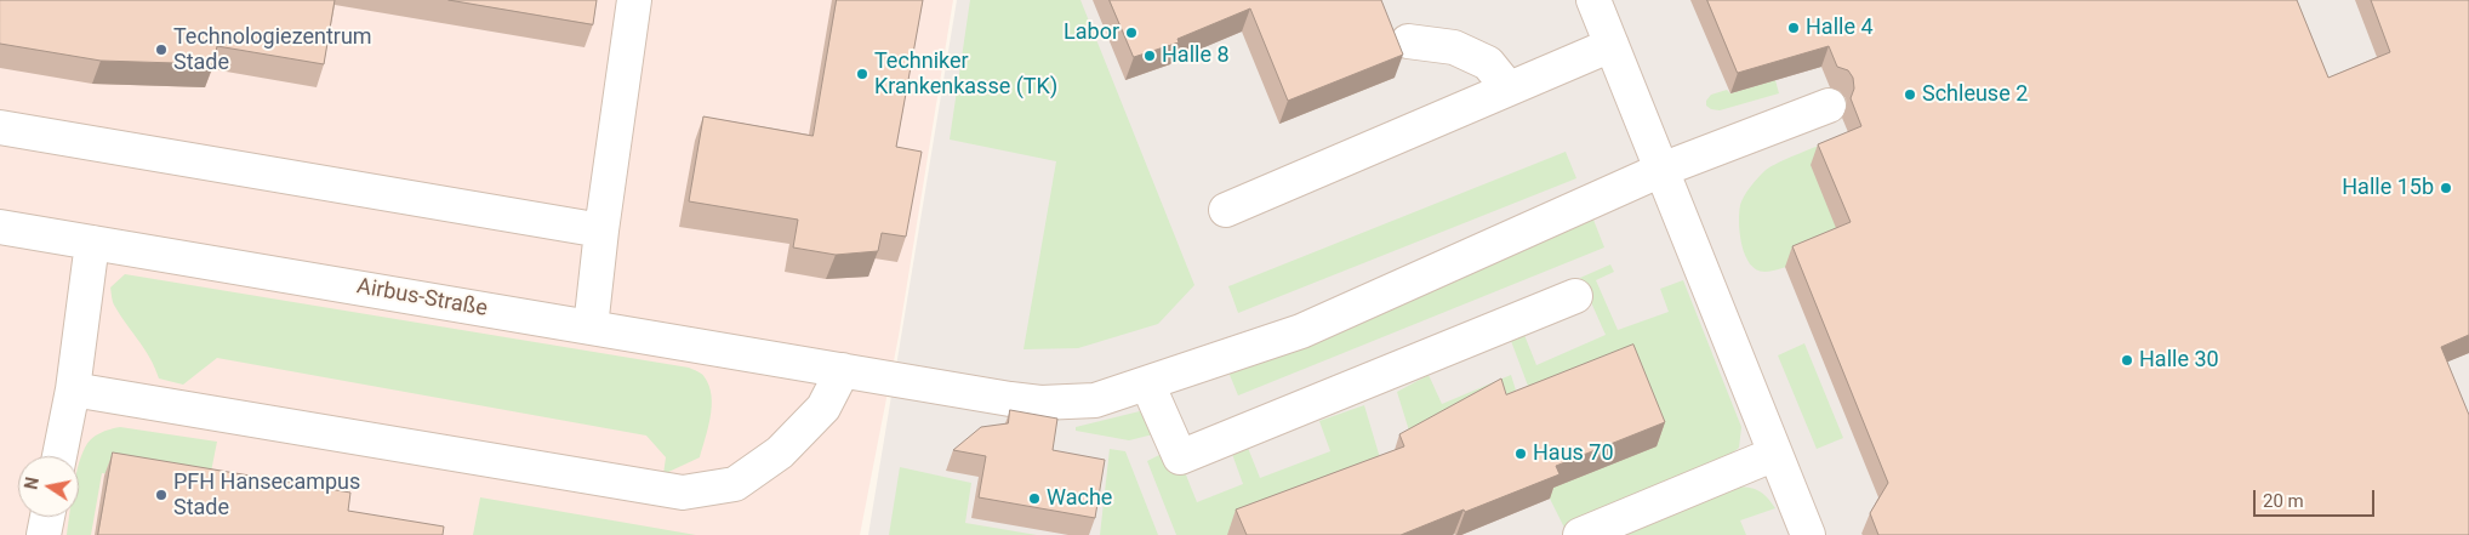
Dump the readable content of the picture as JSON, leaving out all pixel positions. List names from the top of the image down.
{
  "streets": {
    "street": ["Airbus-Straße"]
  },
  "places": [
    "Halle 4",
    "Labor",
    "Technologiezentrum Stade",
    "Halle 8",
    "Techniker Krankenkasse (TK)",
    "Schleuse 2",
    "Halle 15b",
    "Halle 30",
    "Haus 70",
    "PFH Hansecampus Stade",
    "Wache"
  ],
  "scale_bar": "20 m",
  "north": "left"
}
